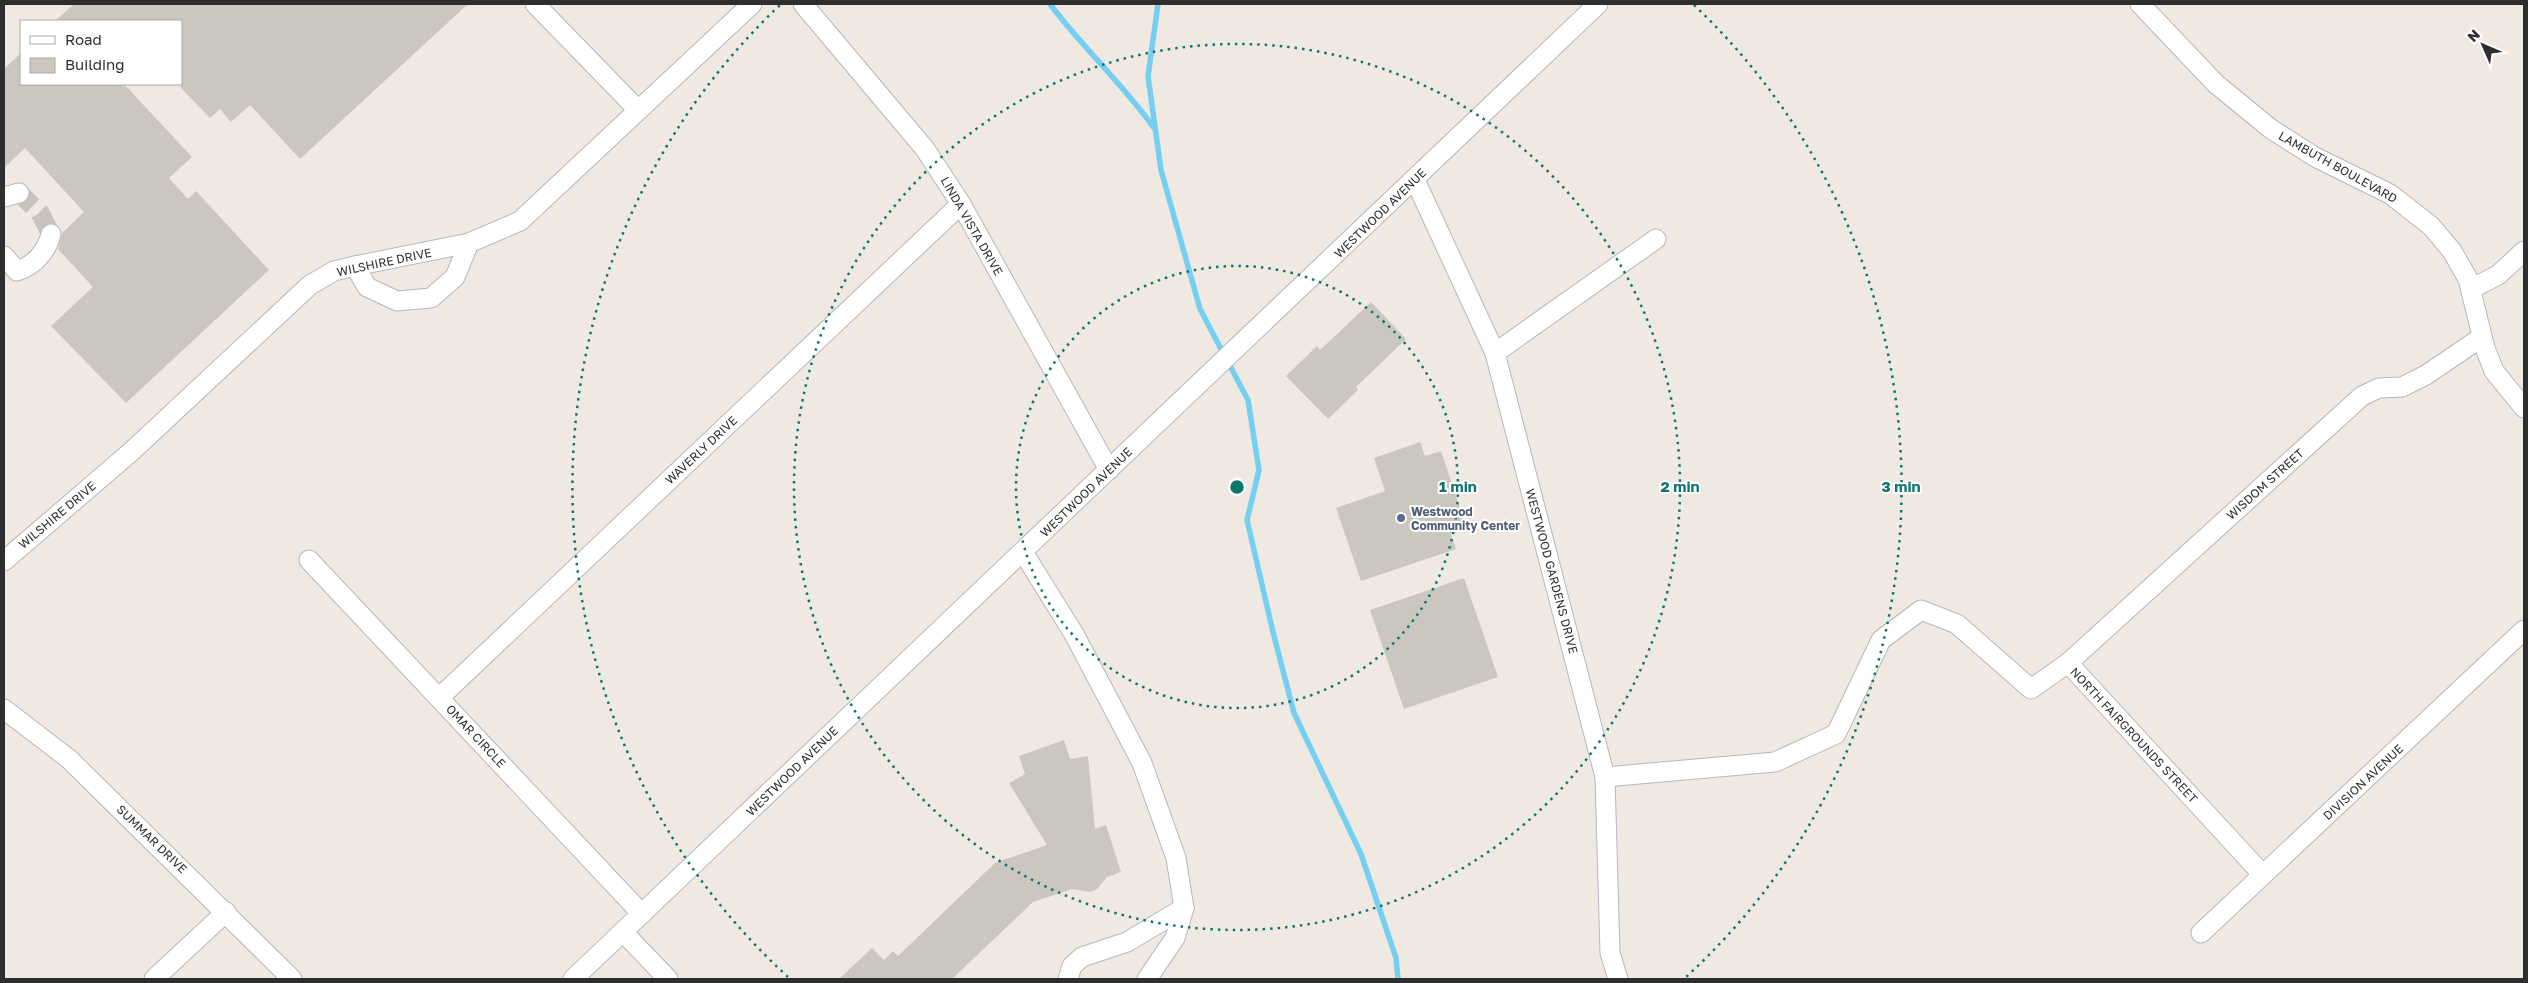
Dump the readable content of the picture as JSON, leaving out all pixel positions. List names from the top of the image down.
{
  "streets": {
    "street": [
      "LAMBUTH BOULEVARD",
      "WESTWOOD AVENUE",
      "LINDA VISTA DRIVE",
      "WILSHIRE DRIVE",
      "WAVERLY DRIVE",
      "WISDOM STREET",
      "WESTWOOD GARDENS DRIVE",
      "NORTH FAIRGROUNDS STREET",
      "OMAR CIRCLE",
      "DIVISION AVENUE",
      "SUMMAR DRIVE"
    ]
  },
  "crossings": [
    ["LAMBUTH BOULEVARD", "WISDOM STREET"],
    ["WESTWOOD AVENUE", "LINDA VISTA DRIVE"],
    ["WESTWOOD AVENUE", "WESTWOOD GARDENS DRIVE"],
    ["WESTWOOD AVENUE", "OMAR CIRCLE"],
    ["LINDA VISTA DRIVE", "WAVERLY DRIVE"],
    ["WAVERLY DRIVE", "OMAR CIRCLE"],
    ["WISDOM STREET", "NORTH FAIRGROUNDS STREET"],
    ["WESTWOOD GARDENS DRIVE", "NORTH FAIRGROUNDS STREET"],
    ["NORTH FAIRGROUNDS STREET", "DIVISION AVENUE"]
  ],
  "places": ["Westwood Community Center"],
  "legend": ["Road", "Building"],
  "north": "top left",
  "rings": ["1 min", "2 min", "3 min"]
}
